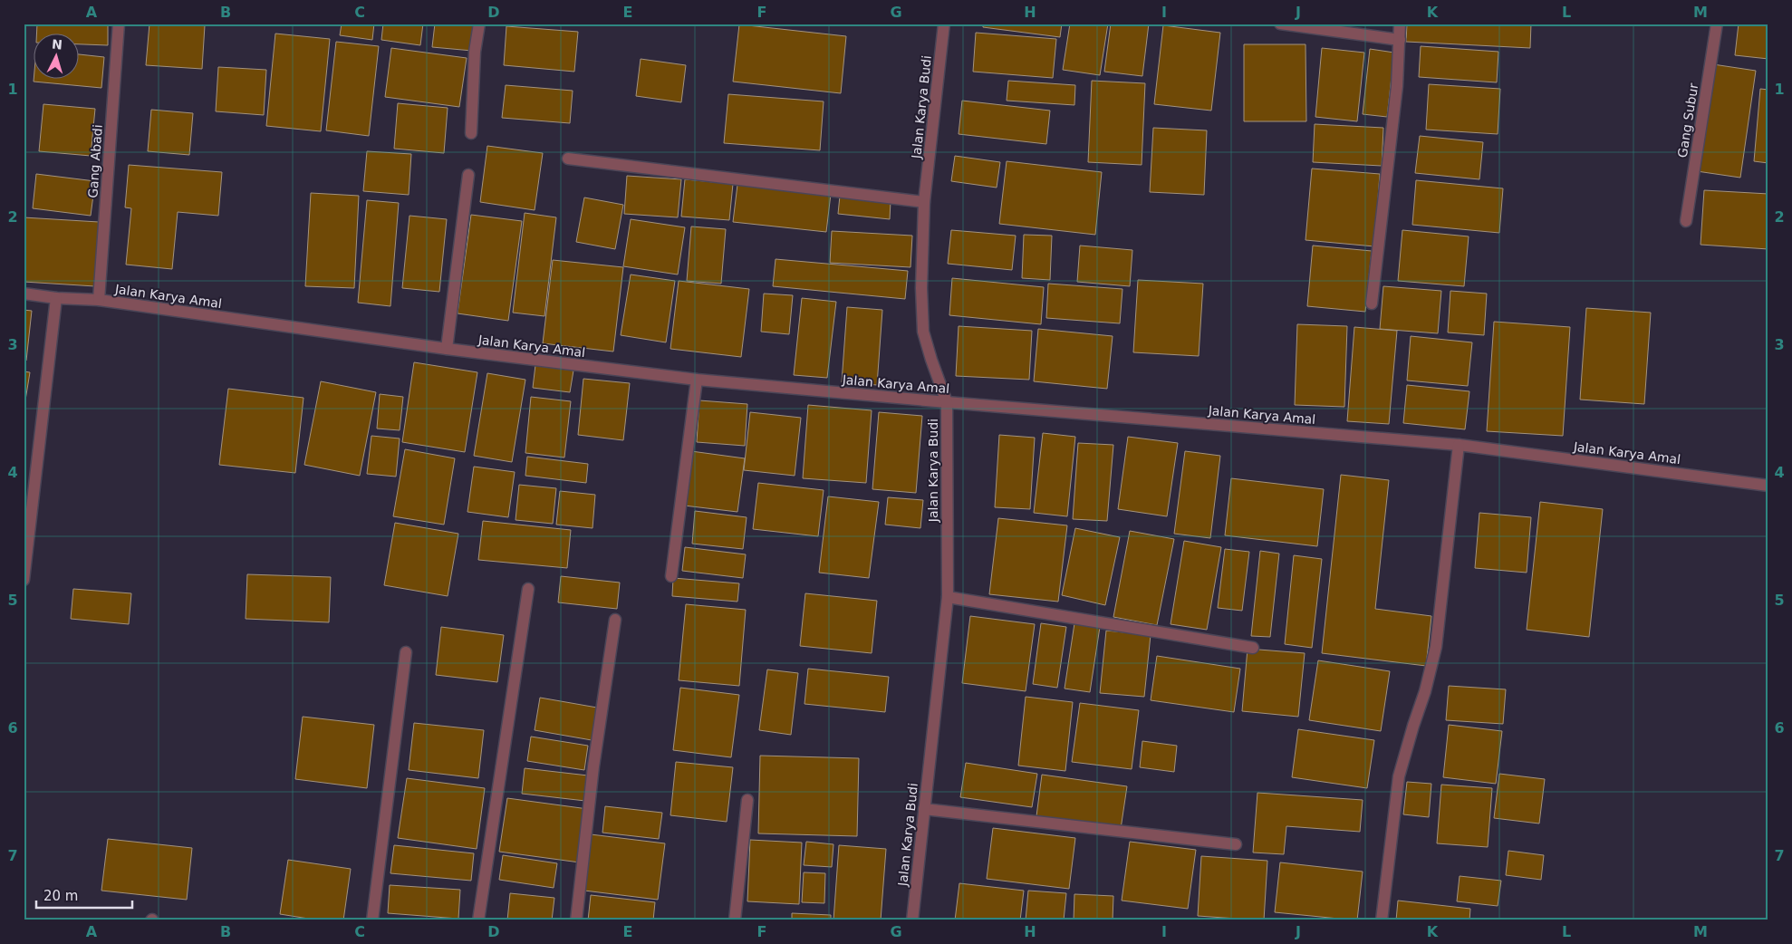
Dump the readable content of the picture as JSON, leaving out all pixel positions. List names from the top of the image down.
{
  "streets": {
    "street": [
      "Jalan Karya Budi",
      "Gang Subur",
      "Gang Abadi",
      "Jalan Karya Amal"
    ]
  },
  "crossings": [
    ["Jalan Karya Budi", "Jalan Karya Amal"],
    ["Gang Abadi", "Jalan Karya Amal"]
  ],
  "scale_bar": "20 m",
  "north": "top",
  "grid": {
    "columns": [
      "A",
      "B",
      "C",
      "D",
      "E",
      "F",
      "G",
      "H",
      "I",
      "J",
      "K",
      "L",
      "M"
    ],
    "rows": [
      "1",
      "2",
      "3",
      "4",
      "5",
      "6",
      "7"
    ]
  }
}
